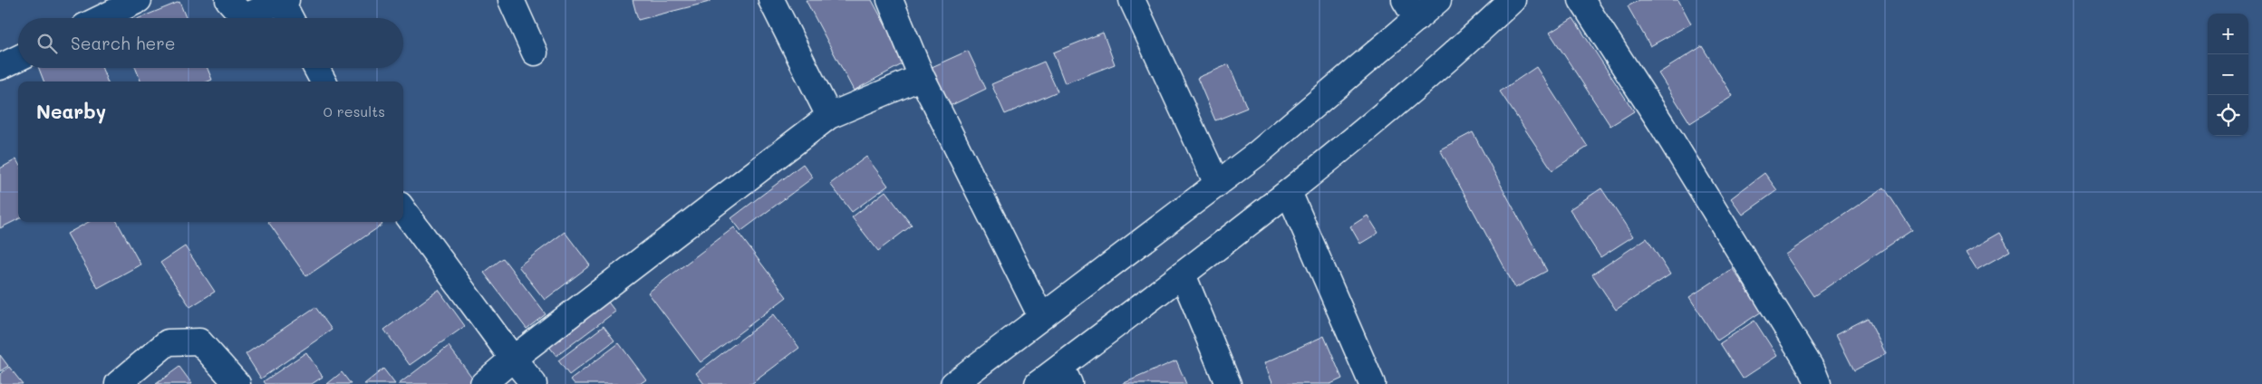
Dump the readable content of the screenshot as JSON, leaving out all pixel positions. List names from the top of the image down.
{
  "page": {
    "map_buttons": ["+", "−"],
    "search": "Search here",
    "heading": ["Nearby", "0 results"]
  }
}
